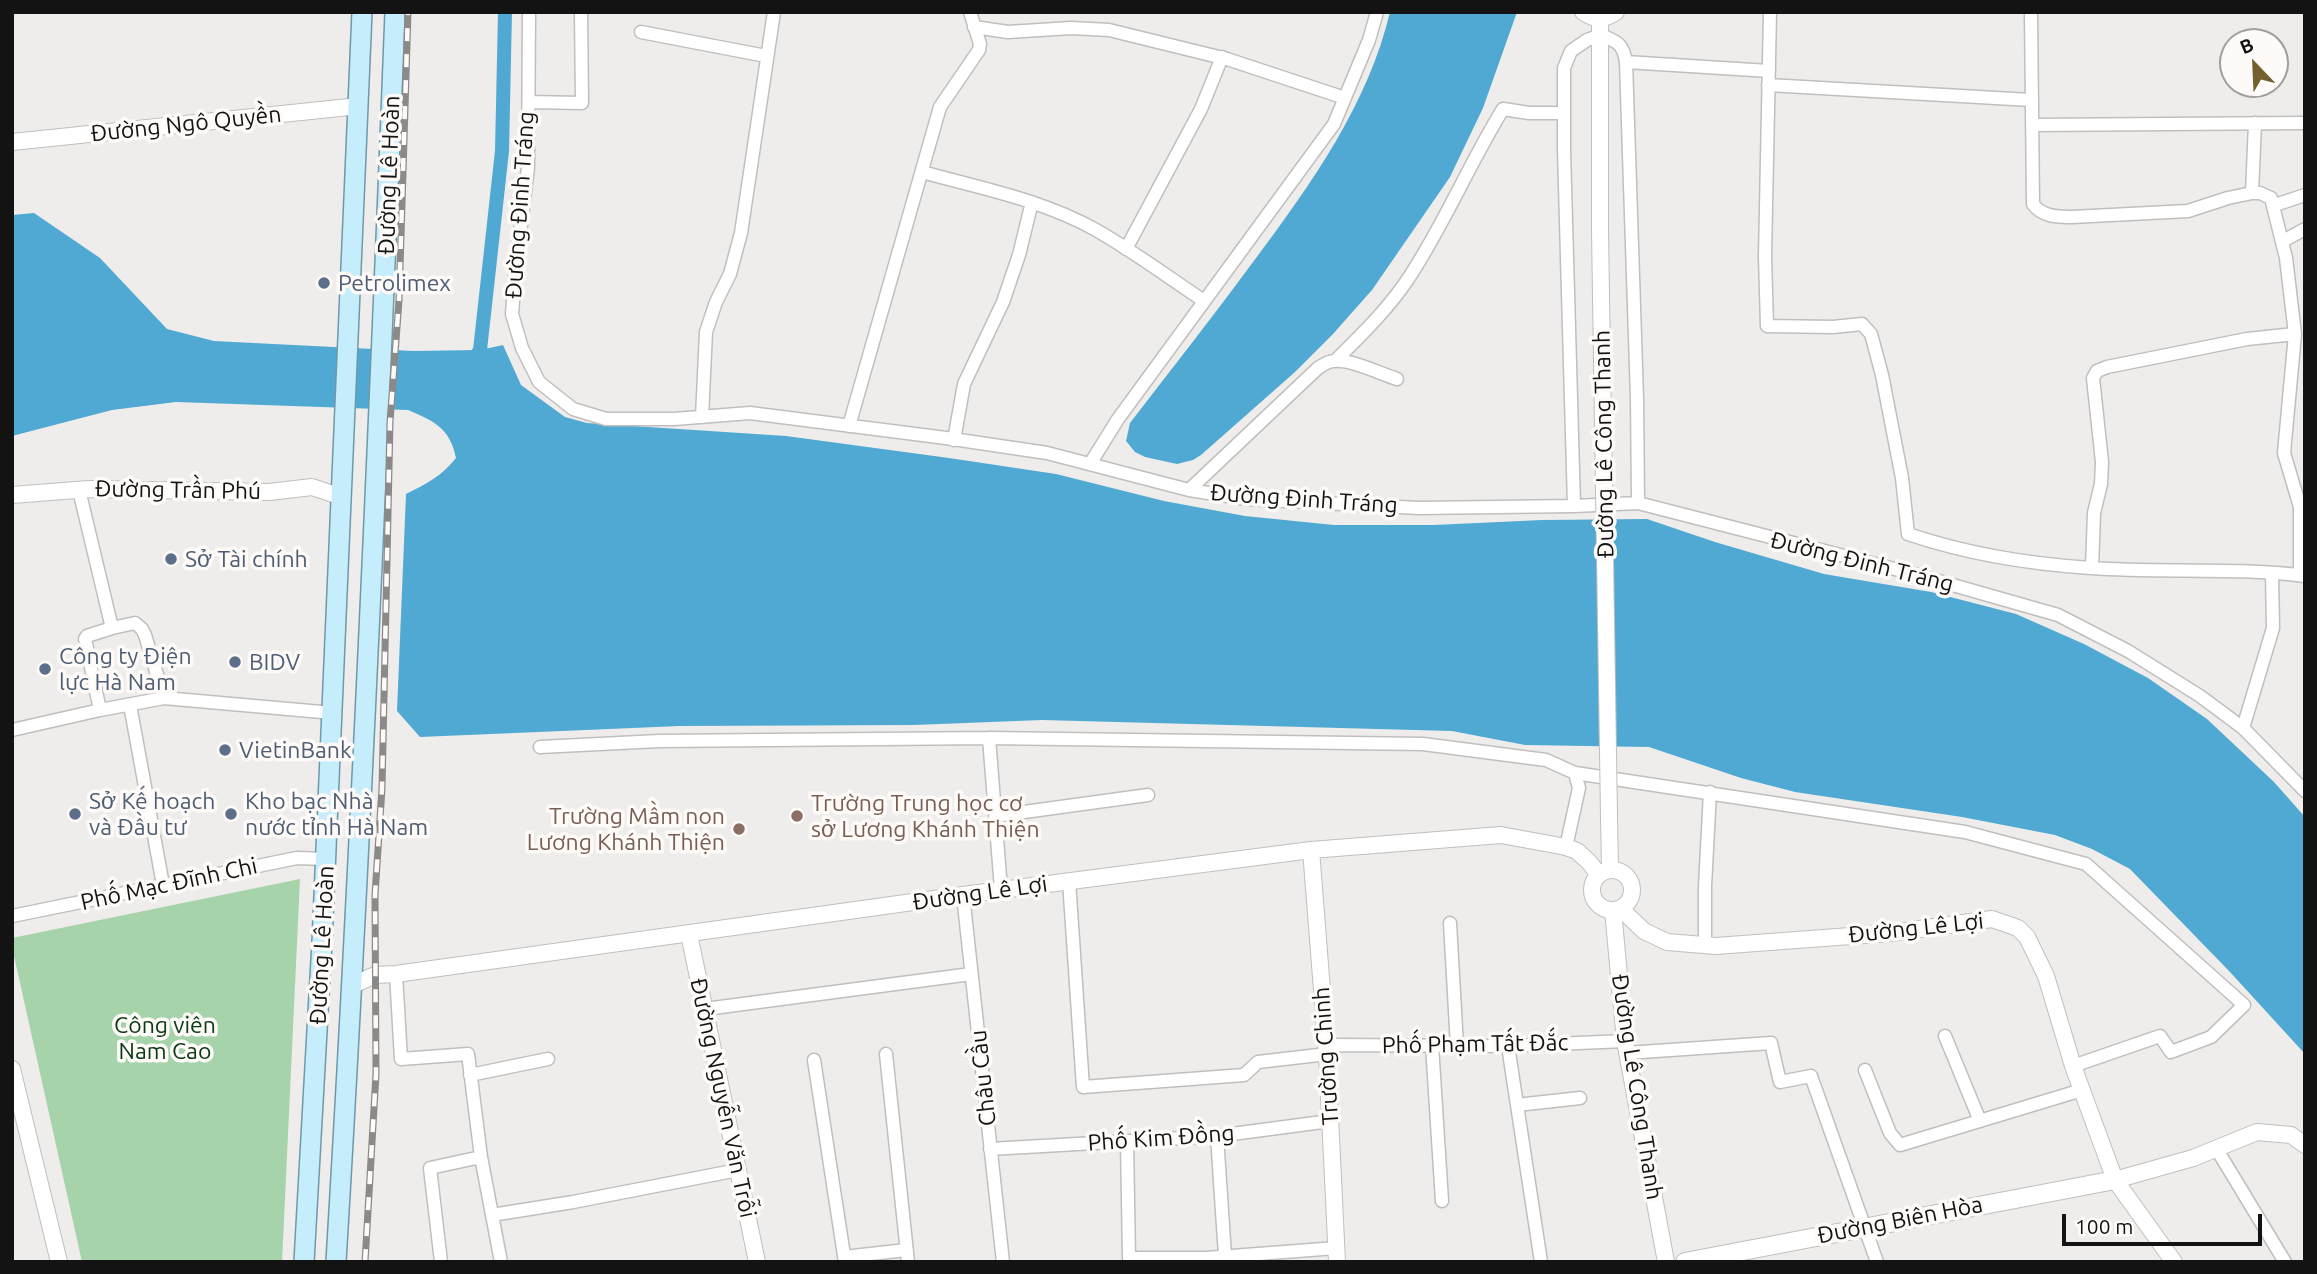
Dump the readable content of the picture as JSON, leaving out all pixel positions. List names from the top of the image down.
{
  "streets": {
    "main road": ["Đường Lê Hoàn", "Đường Biên Hòa"],
    "street": [
      "Đường Ngô Quyền",
      "Đường Đinh Tráng",
      "Đường Lê Công Thanh",
      "Đường Trần Phú",
      "Phố Mạc Đĩnh Chi",
      "Đường Lê Lợi",
      "Phố Phạm Tất Đắc",
      "Trường Chinh",
      "Châu Cầu",
      "Đường Nguyễn Văn Trỗi",
      "Phố Kim Đồng"
    ]
  },
  "crossings": [
    ["Đường Ngô Quyền", "Đường Lê Hoàn"],
    ["Đường Lê Hoàn", "Đường Trần Phú"],
    ["Đường Lê Hoàn", "Phố Mạc Đĩnh Chi"],
    ["Đường Lê Hoàn", "Đường Lê Lợi"],
    ["Đường Lê Công Thanh", "Đường Lê Lợi"],
    ["Đường Lê Công Thanh", "Phố Phạm Tất Đắc"],
    ["Đường Lê Lợi", "Phố Phạm Tất Đắc"],
    ["Đường Lê Lợi", "Trường Chinh"],
    ["Đường Lê Lợi", "Châu Cầu"],
    ["Đường Lê Lợi", "Đường Nguyễn Văn Trỗi"],
    ["Đường Lê Lợi", "Đường Biên Hòa"],
    ["Phố Phạm Tất Đắc", "Trường Chinh"],
    ["Phố Phạm Tất Đắc", "Đường Biên Hòa"],
    ["Trường Chinh", "Phố Kim Đồng"],
    ["Châu Cầu", "Phố Kim Đồng"]
  ],
  "parks": ["Công viên Nam Cao"],
  "places": [
    "Petrolimex",
    "Sở Tài chính",
    "BIDV",
    "Công ty Điện lực Hà Nam",
    "VietinBank",
    "Sở Kế hoạch và Đầu tư",
    "Kho bạc Nhà nước tỉnh Hà Nam",
    "Trường Trung học cơ sở Lương Khánh Thiện",
    "Trường Mầm non Lương Khánh Thiện"
  ],
  "scale_bar": "100 m",
  "north": "top left"
}
